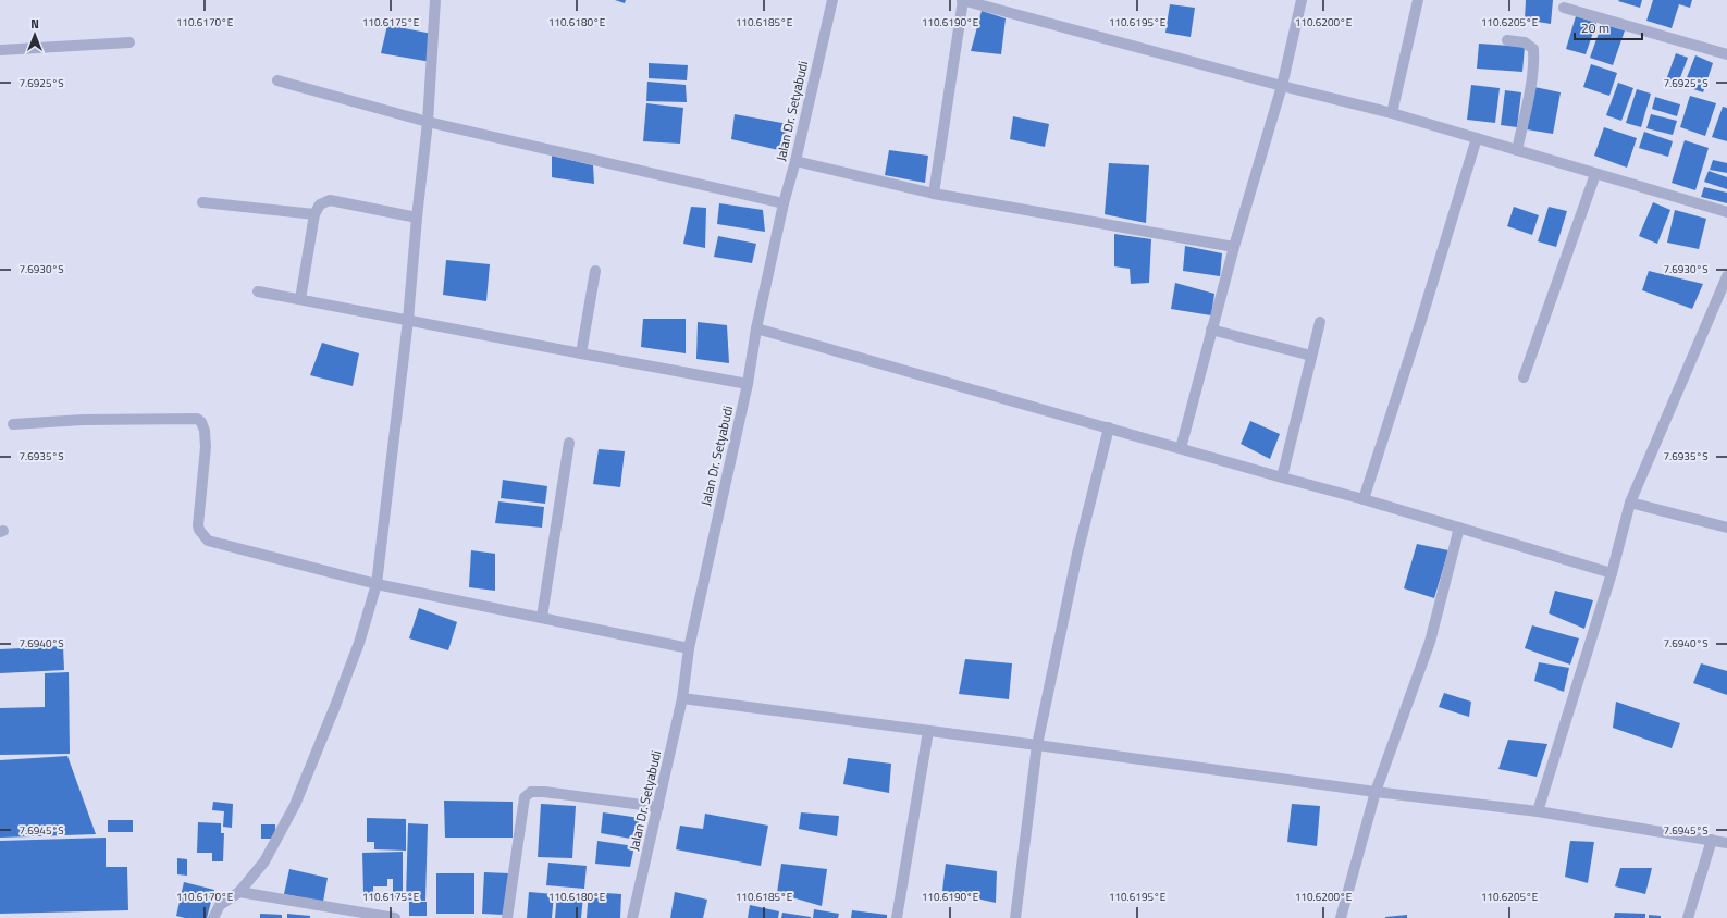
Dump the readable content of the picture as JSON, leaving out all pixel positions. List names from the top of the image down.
{
  "streets": {
    "street": ["Jalan Dr. Setyabudi"]
  },
  "scale_bar": "20 m",
  "north": "top",
  "coordinates": [
    "110.6170°E",
    "110.6175°E",
    "110.6180°E",
    "110.6185°E",
    "110.6190°E",
    "110.6195°E",
    "110.6200°E",
    "110.6205°E",
    "7.6925°S",
    "7.6930°S",
    "7.6935°S",
    "7.6940°S",
    "7.6945°S"
  ]
}
